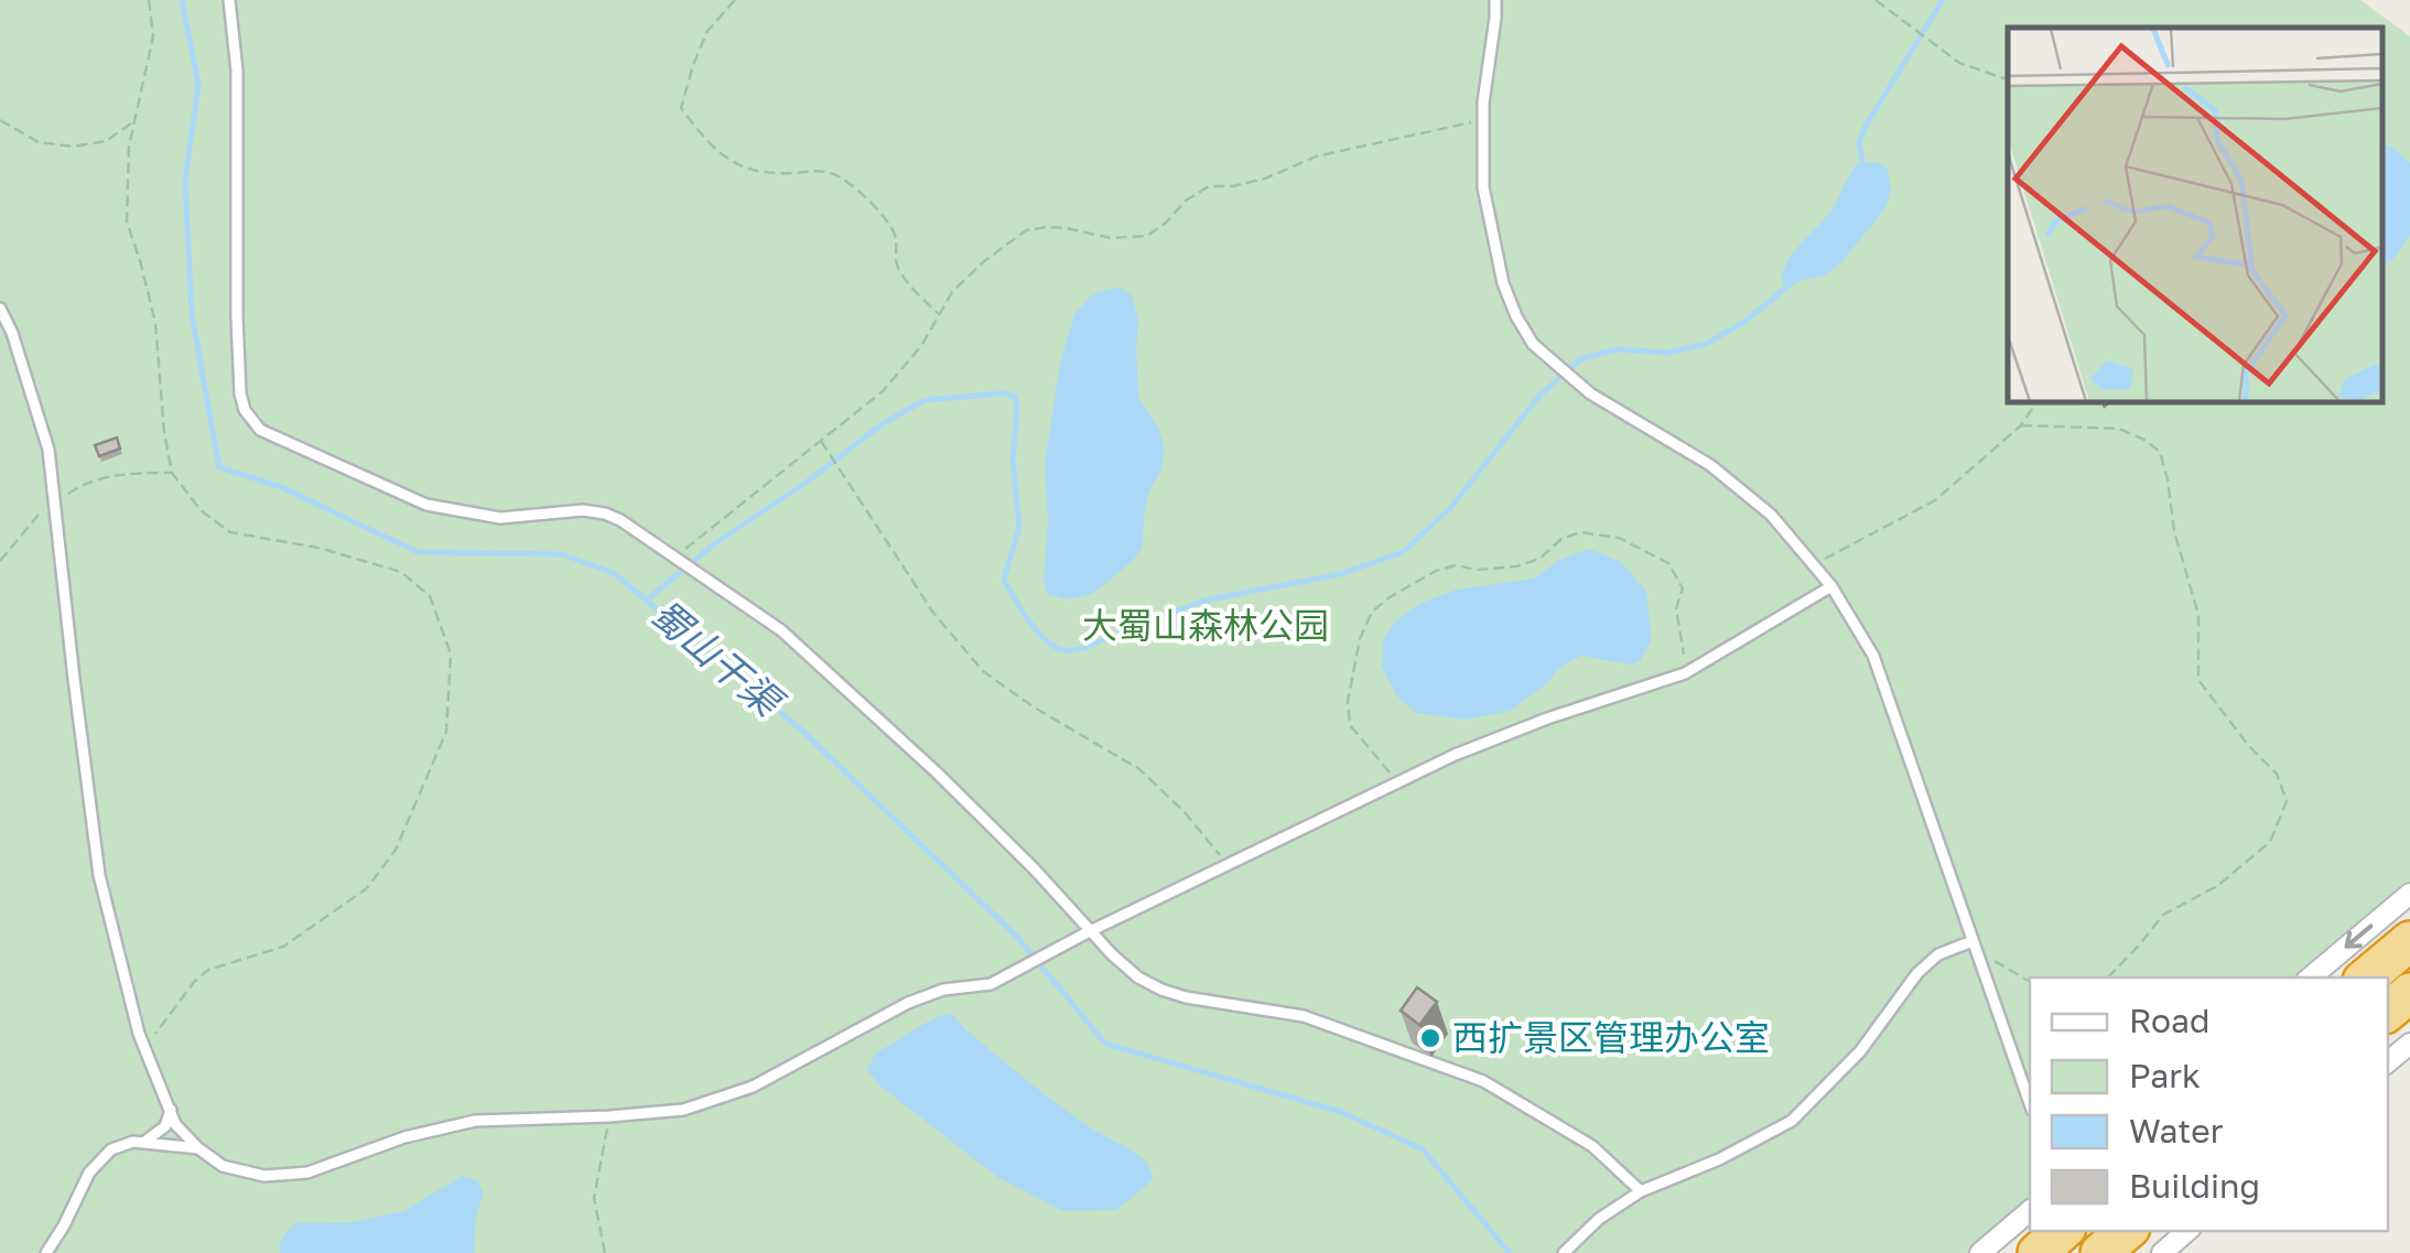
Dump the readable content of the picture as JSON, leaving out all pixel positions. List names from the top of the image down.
{
  "water": ["蜀山干渠"],
  "parks": ["大蜀山森林公园"],
  "places": ["西扩景区管理办公室"],
  "legend": [
    "Road",
    "Park",
    "Water",
    "Building"
  ]
}
